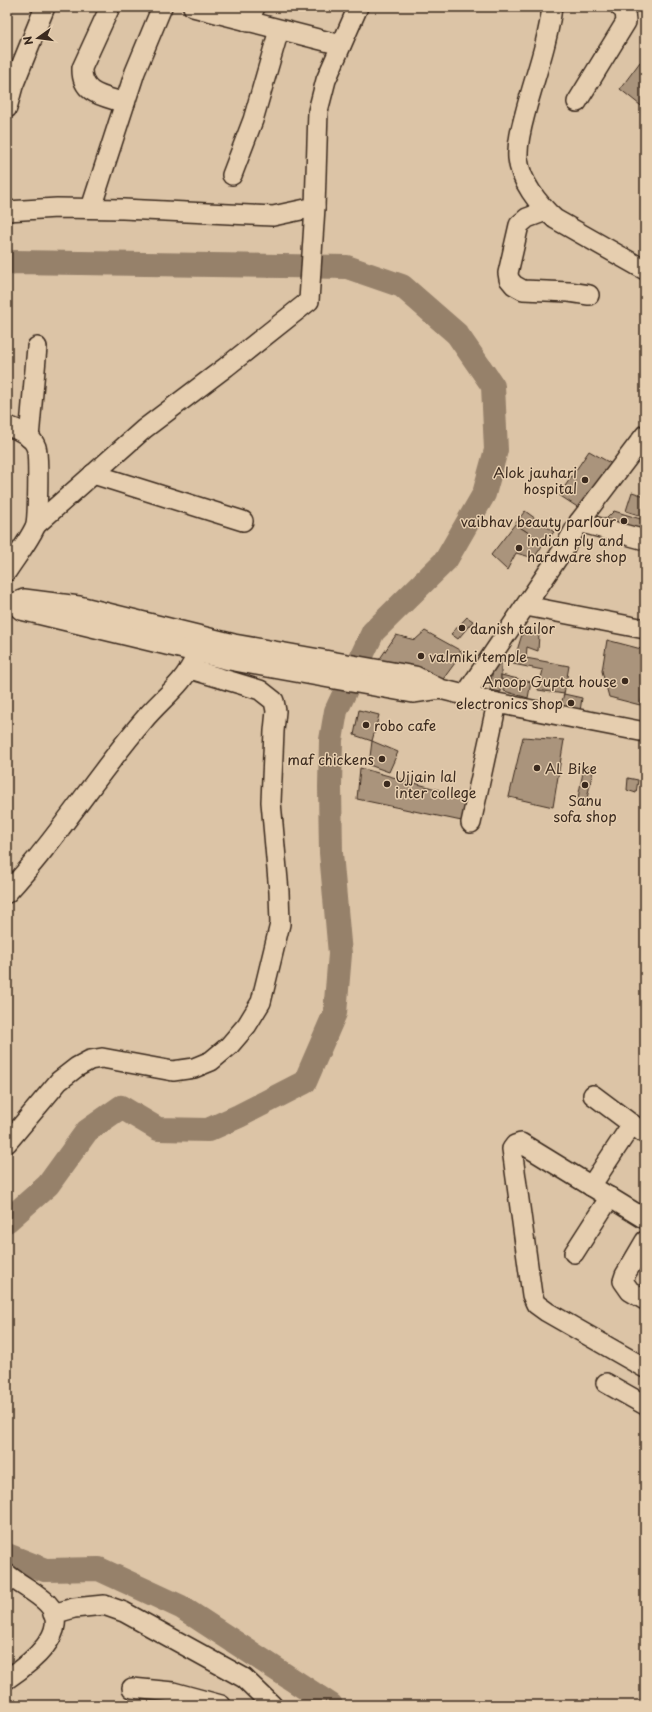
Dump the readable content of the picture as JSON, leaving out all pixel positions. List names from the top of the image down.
{
  "places": [
    "Alok jauhari hospital",
    "vaibhav beauty parlour",
    "indian ply and hardware shop",
    "danish tailor",
    "valmiki temple",
    "Anoop Gupta house",
    "electronics shop",
    "robo cafe",
    "maf chickens",
    "AL Bike",
    "Ujjain lal inter college",
    "Sanu sofa shop"
  ],
  "north": "left"
}
